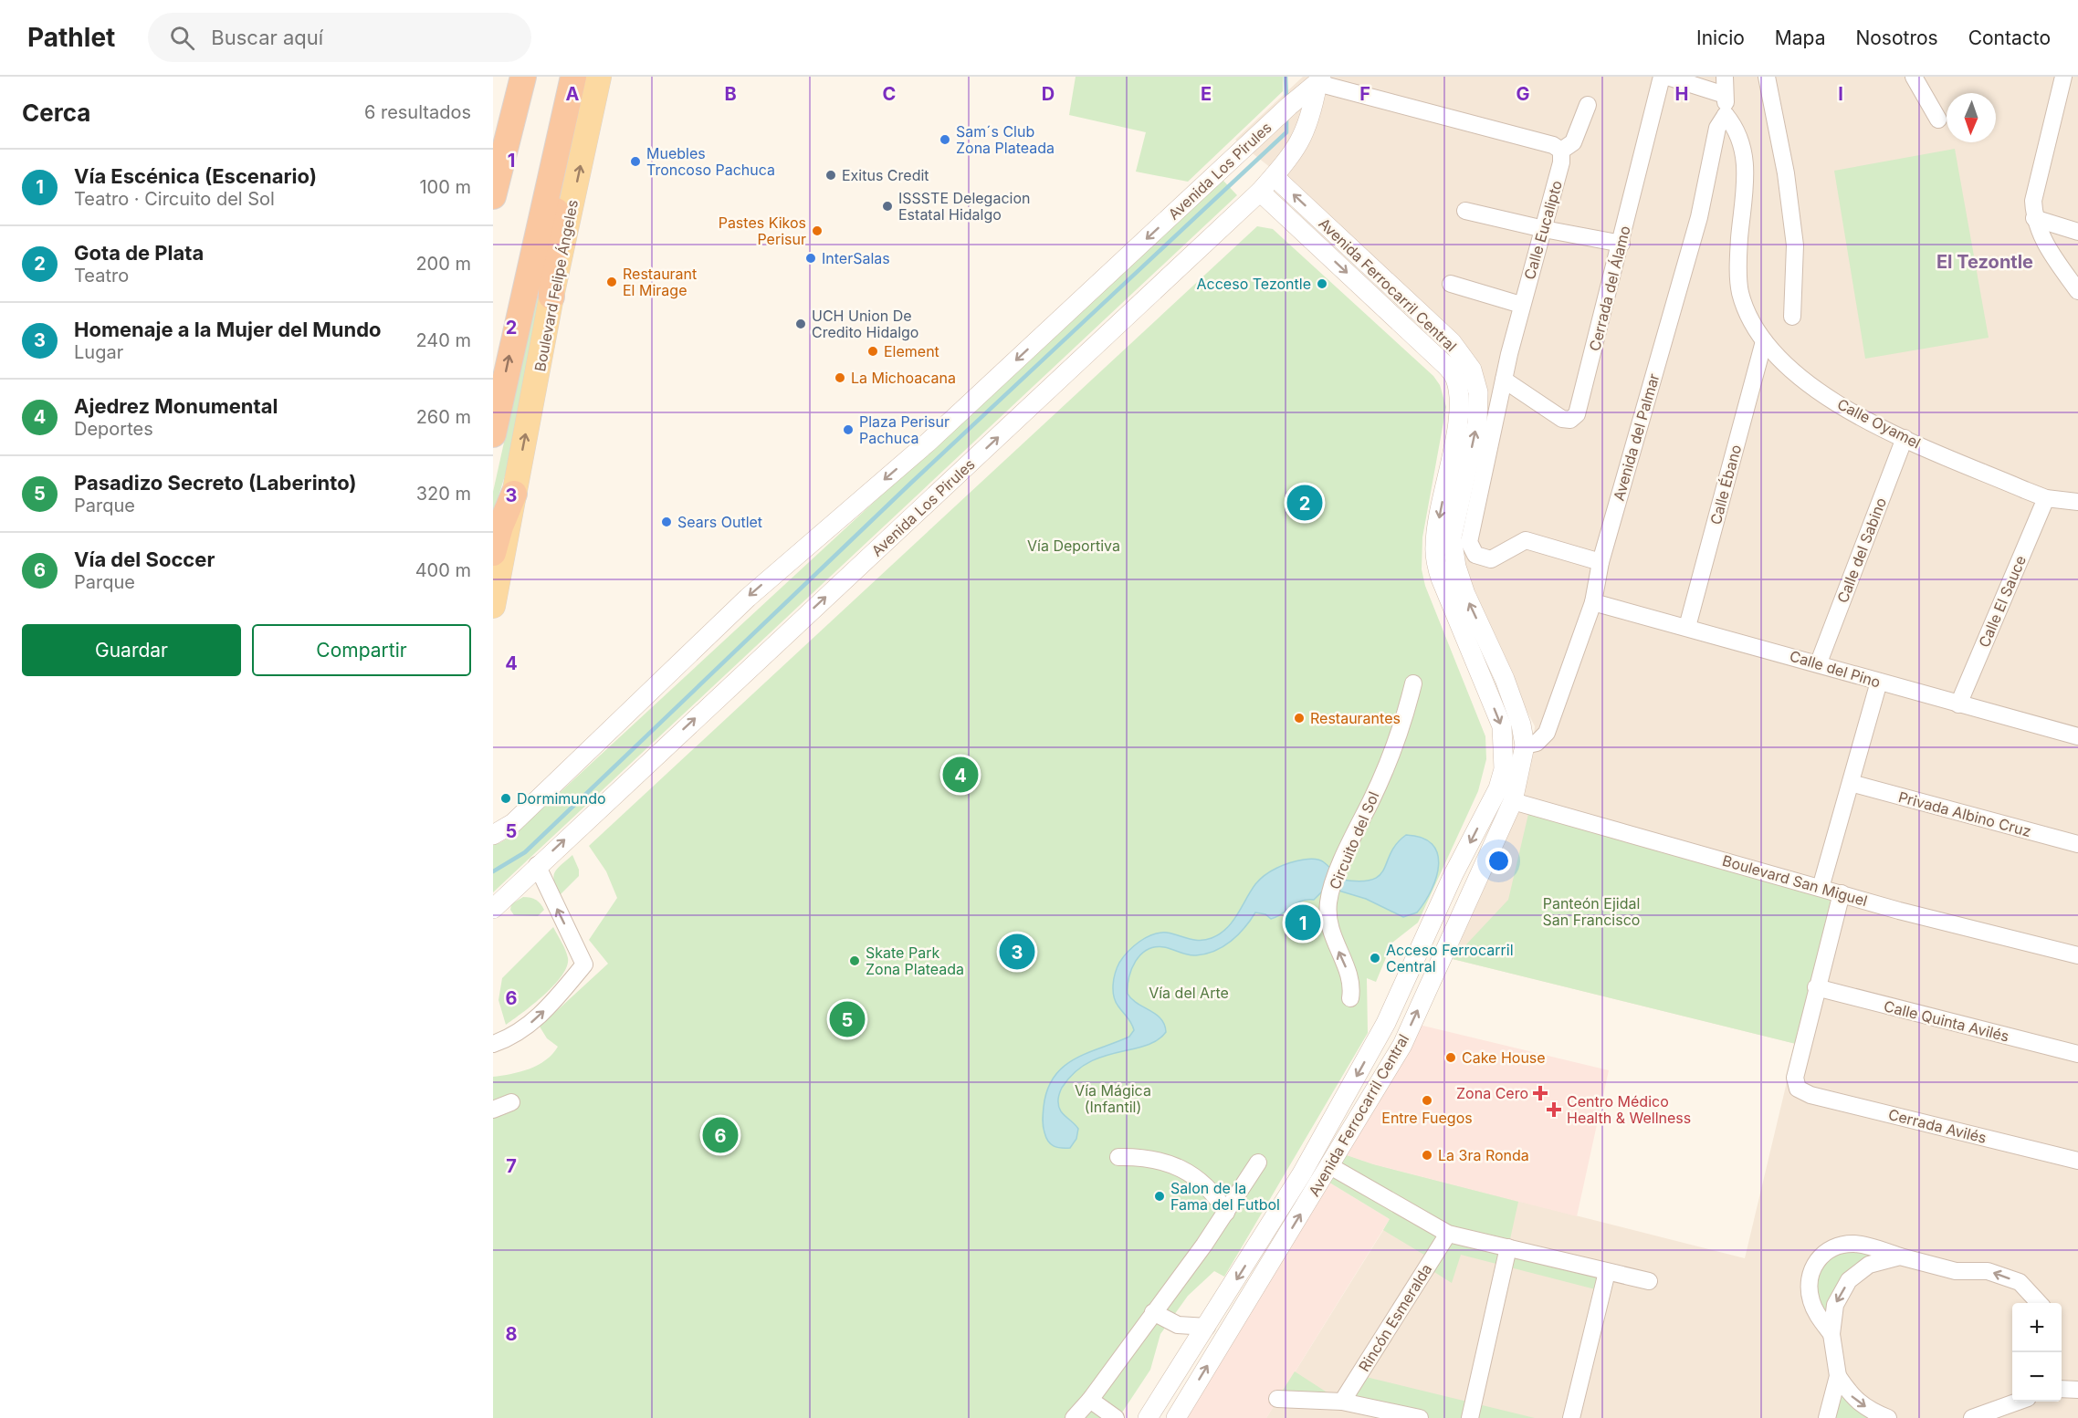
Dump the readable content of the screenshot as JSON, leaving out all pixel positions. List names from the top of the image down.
{
  "streets": {
    "highway": ["Boulevard Felipe Ángeles"],
    "street": [
      "Avenida Los Pirules",
      "Calle Eucalipto",
      "Avenida Ferrocarril Central",
      "Cerrada del Álamo",
      "Calle Oyamel",
      "Avenida del Palmar",
      "Calle Ébano",
      "Calle del Sabino",
      "Calle El Sauce",
      "Calle del Pino",
      "Privada Albino Cruz",
      "Circuito del Sol",
      "Boulevard San Miguel",
      "Calle Quinta Avilés",
      "Cerrada Avilés",
      "Rincón Esmeralda"
    ]
  },
  "crossings": [
    ["Avenida Los Pirules", "Avenida Ferrocarril Central"],
    ["Calle Eucalipto", "Cerrada del Álamo"],
    ["Calle Eucalipto", "Avenida del Palmar"],
    ["Avenida Ferrocarril Central", "Avenida del Palmar"],
    ["Avenida Ferrocarril Central", "Boulevard San Miguel"],
    ["Calle Oyamel", "Avenida del Palmar"],
    ["Calle Oyamel", "Calle Ébano"],
    ["Calle Oyamel", "Calle del Sabino"],
    ["Calle Oyamel", "Calle El Sauce"],
    ["Avenida del Palmar", "Calle del Pino"],
    ["Calle Ébano", "Calle del Pino"],
    ["Calle del Sabino", "Calle del Pino"],
    ["Calle El Sauce", "Calle del Pino"],
    ["Calle Quinta Avilés", "Cerrada Avilés"]
  ],
  "one_way": ["Circuito del Sol"],
  "districts": ["El Tezontle"],
  "parks": [
    "Vía Deportiva",
    "Panteón Ejidal San Francisco",
    "Vía del Arte",
    "Vía Mágica (Infantil)"
  ],
  "places": {
    "other": [
      "Sam´s Club Zona Plateada",
      "Muebles Troncoso Pachuca",
      "Exitus Credit",
      "ISSSTE Delegacion Estatal Hidalgo",
      "Pastes Kikos Perisur",
      "InterSalas",
      "Restaurant El Mirage",
      "Acceso Tezontle",
      "UCH Union De Credito Hidalgo",
      "Element",
      "La Michoacana",
      "Plaza Perisur Pachuca",
      "Sears Outlet",
      "Restaurantes",
      "Dormimundo",
      "Acceso Ferrocarril Central",
      "Skate Park Zona Plateada",
      "Cake House",
      "Entre Fuegos",
      "La 3ra Ronda",
      "Salon de la Fama del Futbol"
    ],
    "health": ["Zona Cero", "Centro Médico Health & Wellness"]
  },
  "north": "bottom",
  "page": {
    "header": "Pathlet",
    "search": "Buscar aquí",
    "nav": [
      "Inicio",
      "Mapa",
      "Nosotros",
      "Contacto"
    ],
    "heading": ["Cerca", "6 resultados"],
    "list": [
      {
        "mark": "1",
        "name": "Vía Escénica (Escenario)",
        "note": "Teatro · Circuito del Sol",
        "value": "100 m"
      },
      {
        "mark": "2",
        "name": "Gota de Plata",
        "note": "Teatro",
        "value": "200 m"
      },
      {
        "mark": "3",
        "name": "Homenaje a la Mujer del Mundo",
        "note": "Lugar",
        "value": "240 m"
      },
      {
        "mark": "4",
        "name": "Ajedrez Monumental",
        "note": "Deportes",
        "value": "260 m"
      },
      {
        "mark": "5",
        "name": "Pasadizo Secreto (Laberinto)",
        "note": "Parque",
        "value": "320 m"
      },
      {
        "mark": "6",
        "name": "Vía del Soccer",
        "note": "Parque",
        "value": "400 m"
      }
    ],
    "pins": [
      "2",
      "4",
      "1",
      "3",
      "5",
      "6"
    ],
    "buttons": ["Guardar", "Compartir"],
    "map_buttons": ["+", "−"]
  },
  "grid": {
    "columns": [
      "A",
      "B",
      "C",
      "D",
      "E",
      "F",
      "G",
      "H",
      "I"
    ],
    "rows": [
      "1",
      "2",
      "3",
      "4",
      "5",
      "6",
      "7",
      "8"
    ]
  }
}
